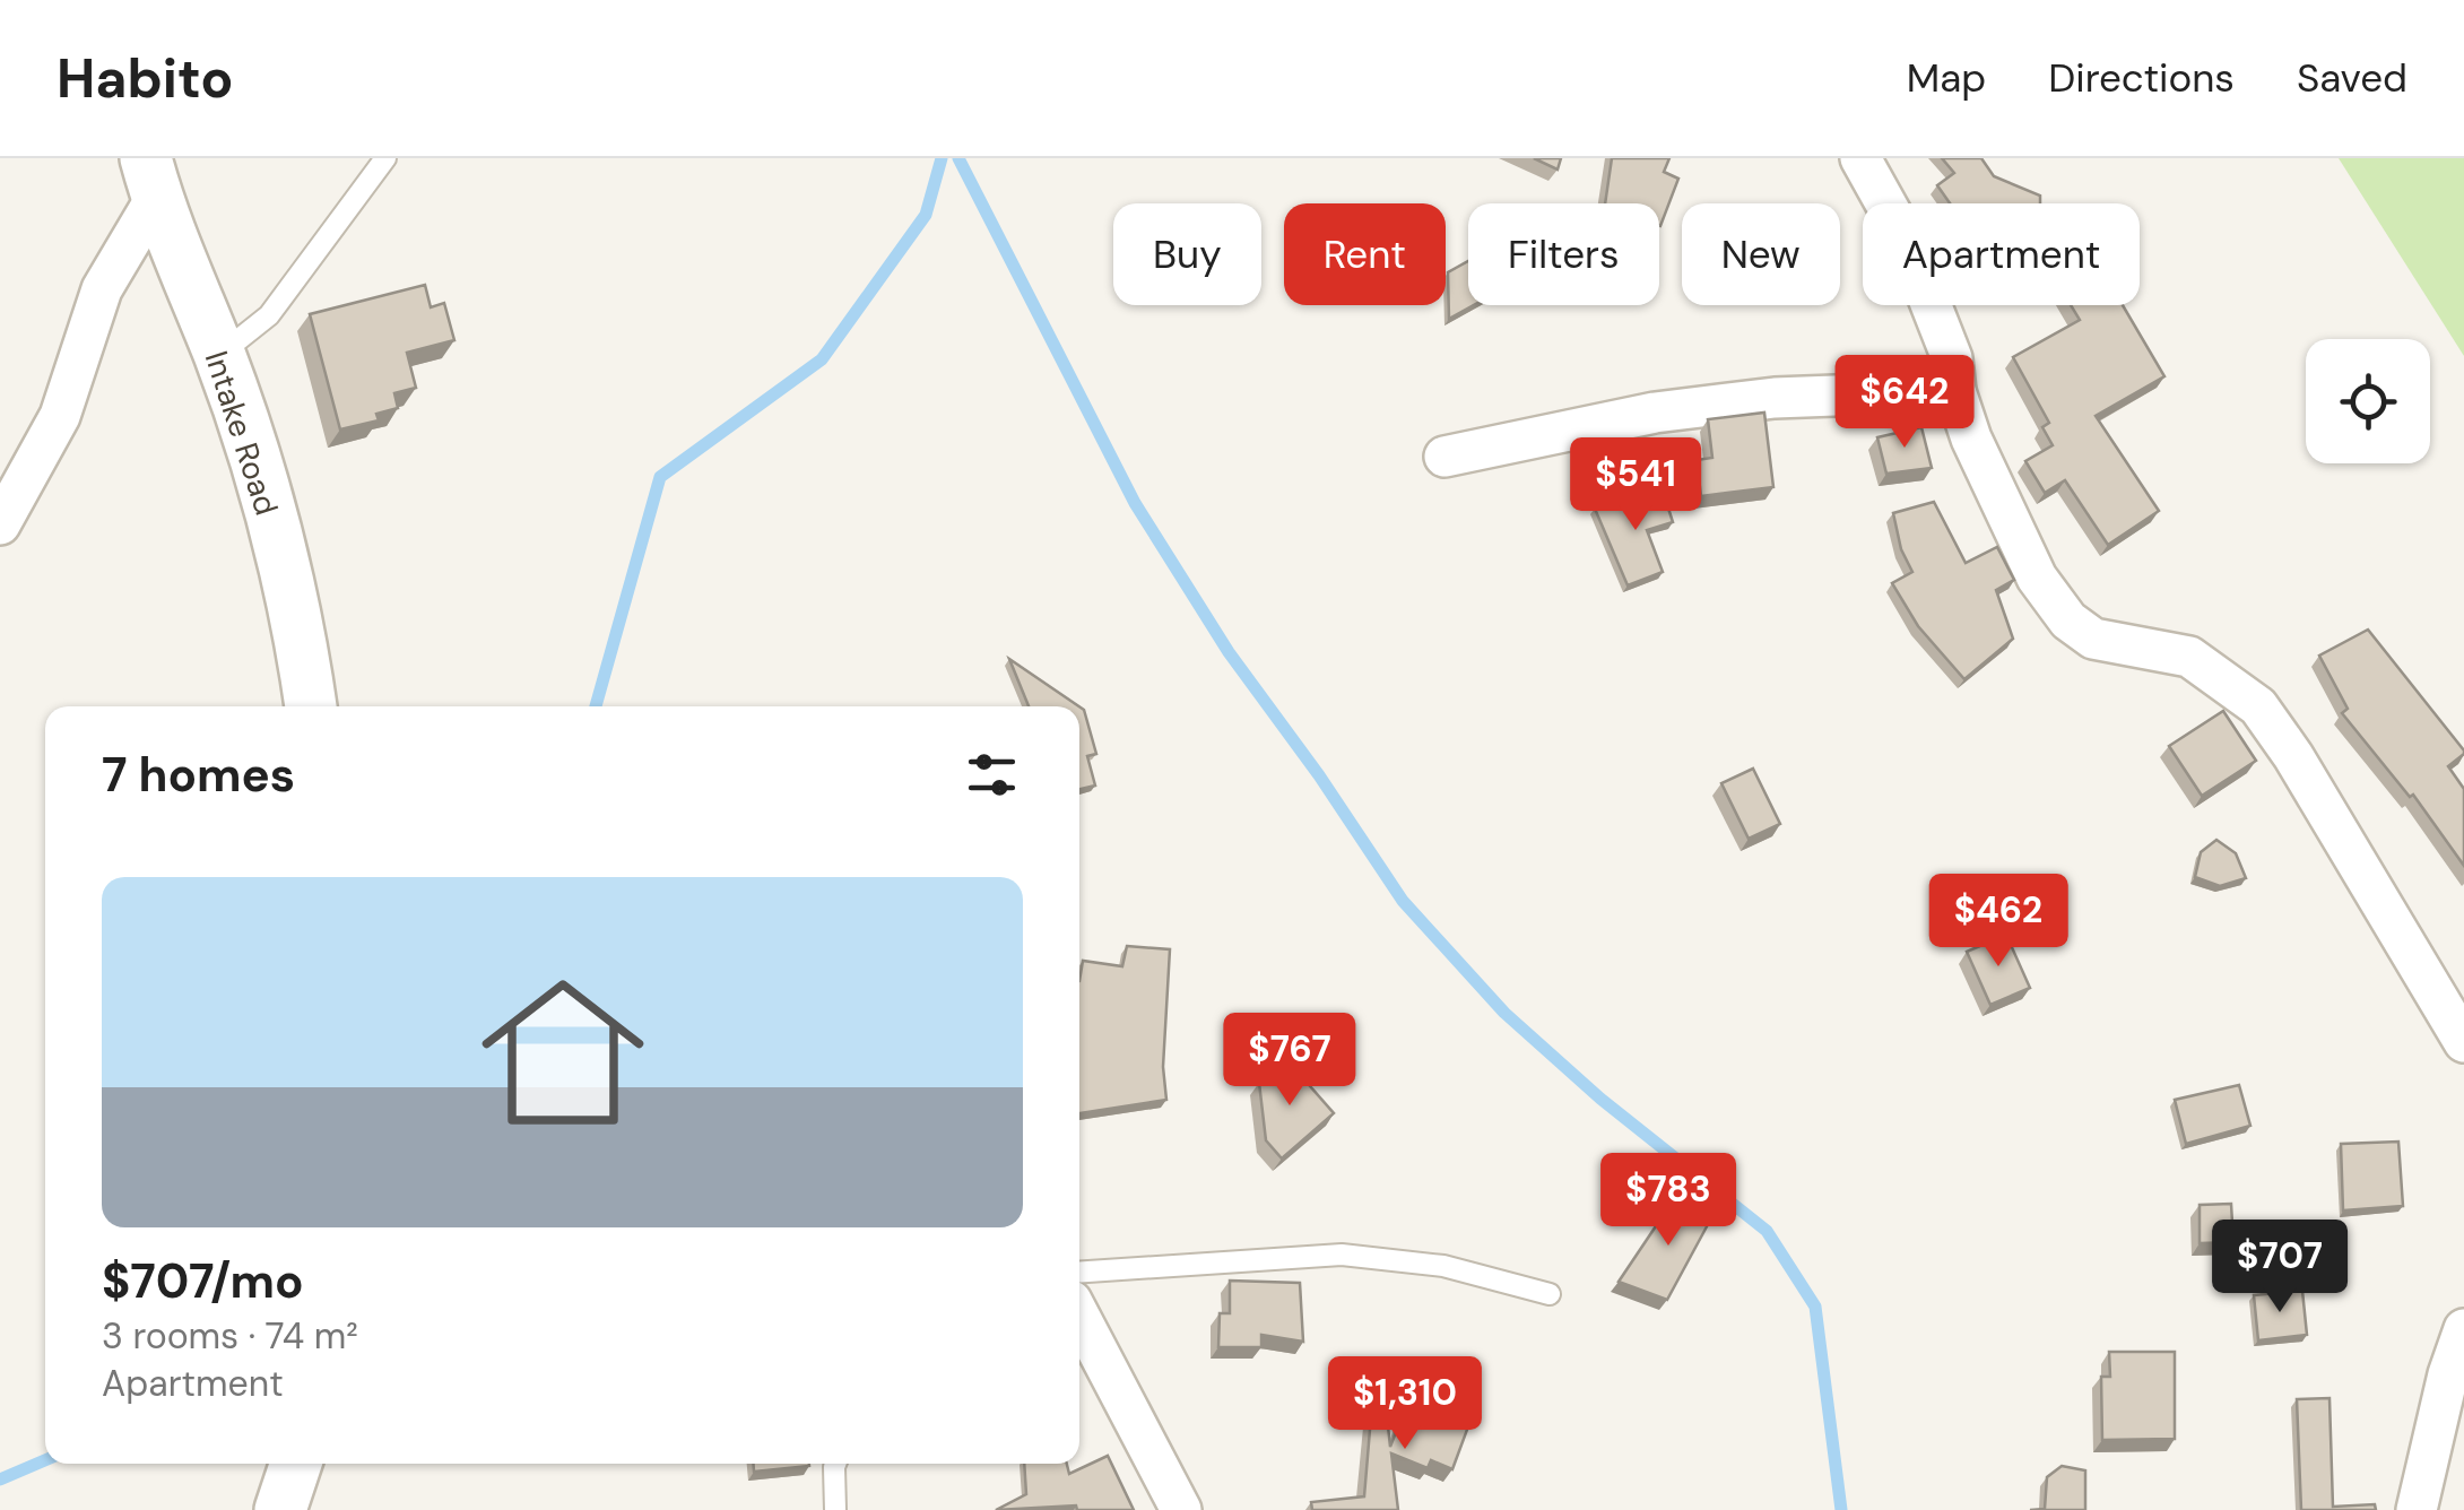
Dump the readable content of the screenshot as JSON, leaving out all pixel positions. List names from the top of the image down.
{
  "streets": {
    "street": ["Intake Road"]
  },
  "page": {
    "header": "Habito",
    "nav": ["Map", "Directions", "Saved"],
    "chip": [
      "Buy",
      "Rent",
      "Filters",
      "New",
      "Apartment"
    ],
    "price": [
      "$642",
      "$541",
      "$462",
      "$767",
      "$783",
      "$707",
      "$1,310"
    ],
    "heading": "7 homes",
    "list": [
      {
        "name": "$707/mo",
        "note": "3 rooms · 74 m² · Apartment"
      }
    ]
  }
}
